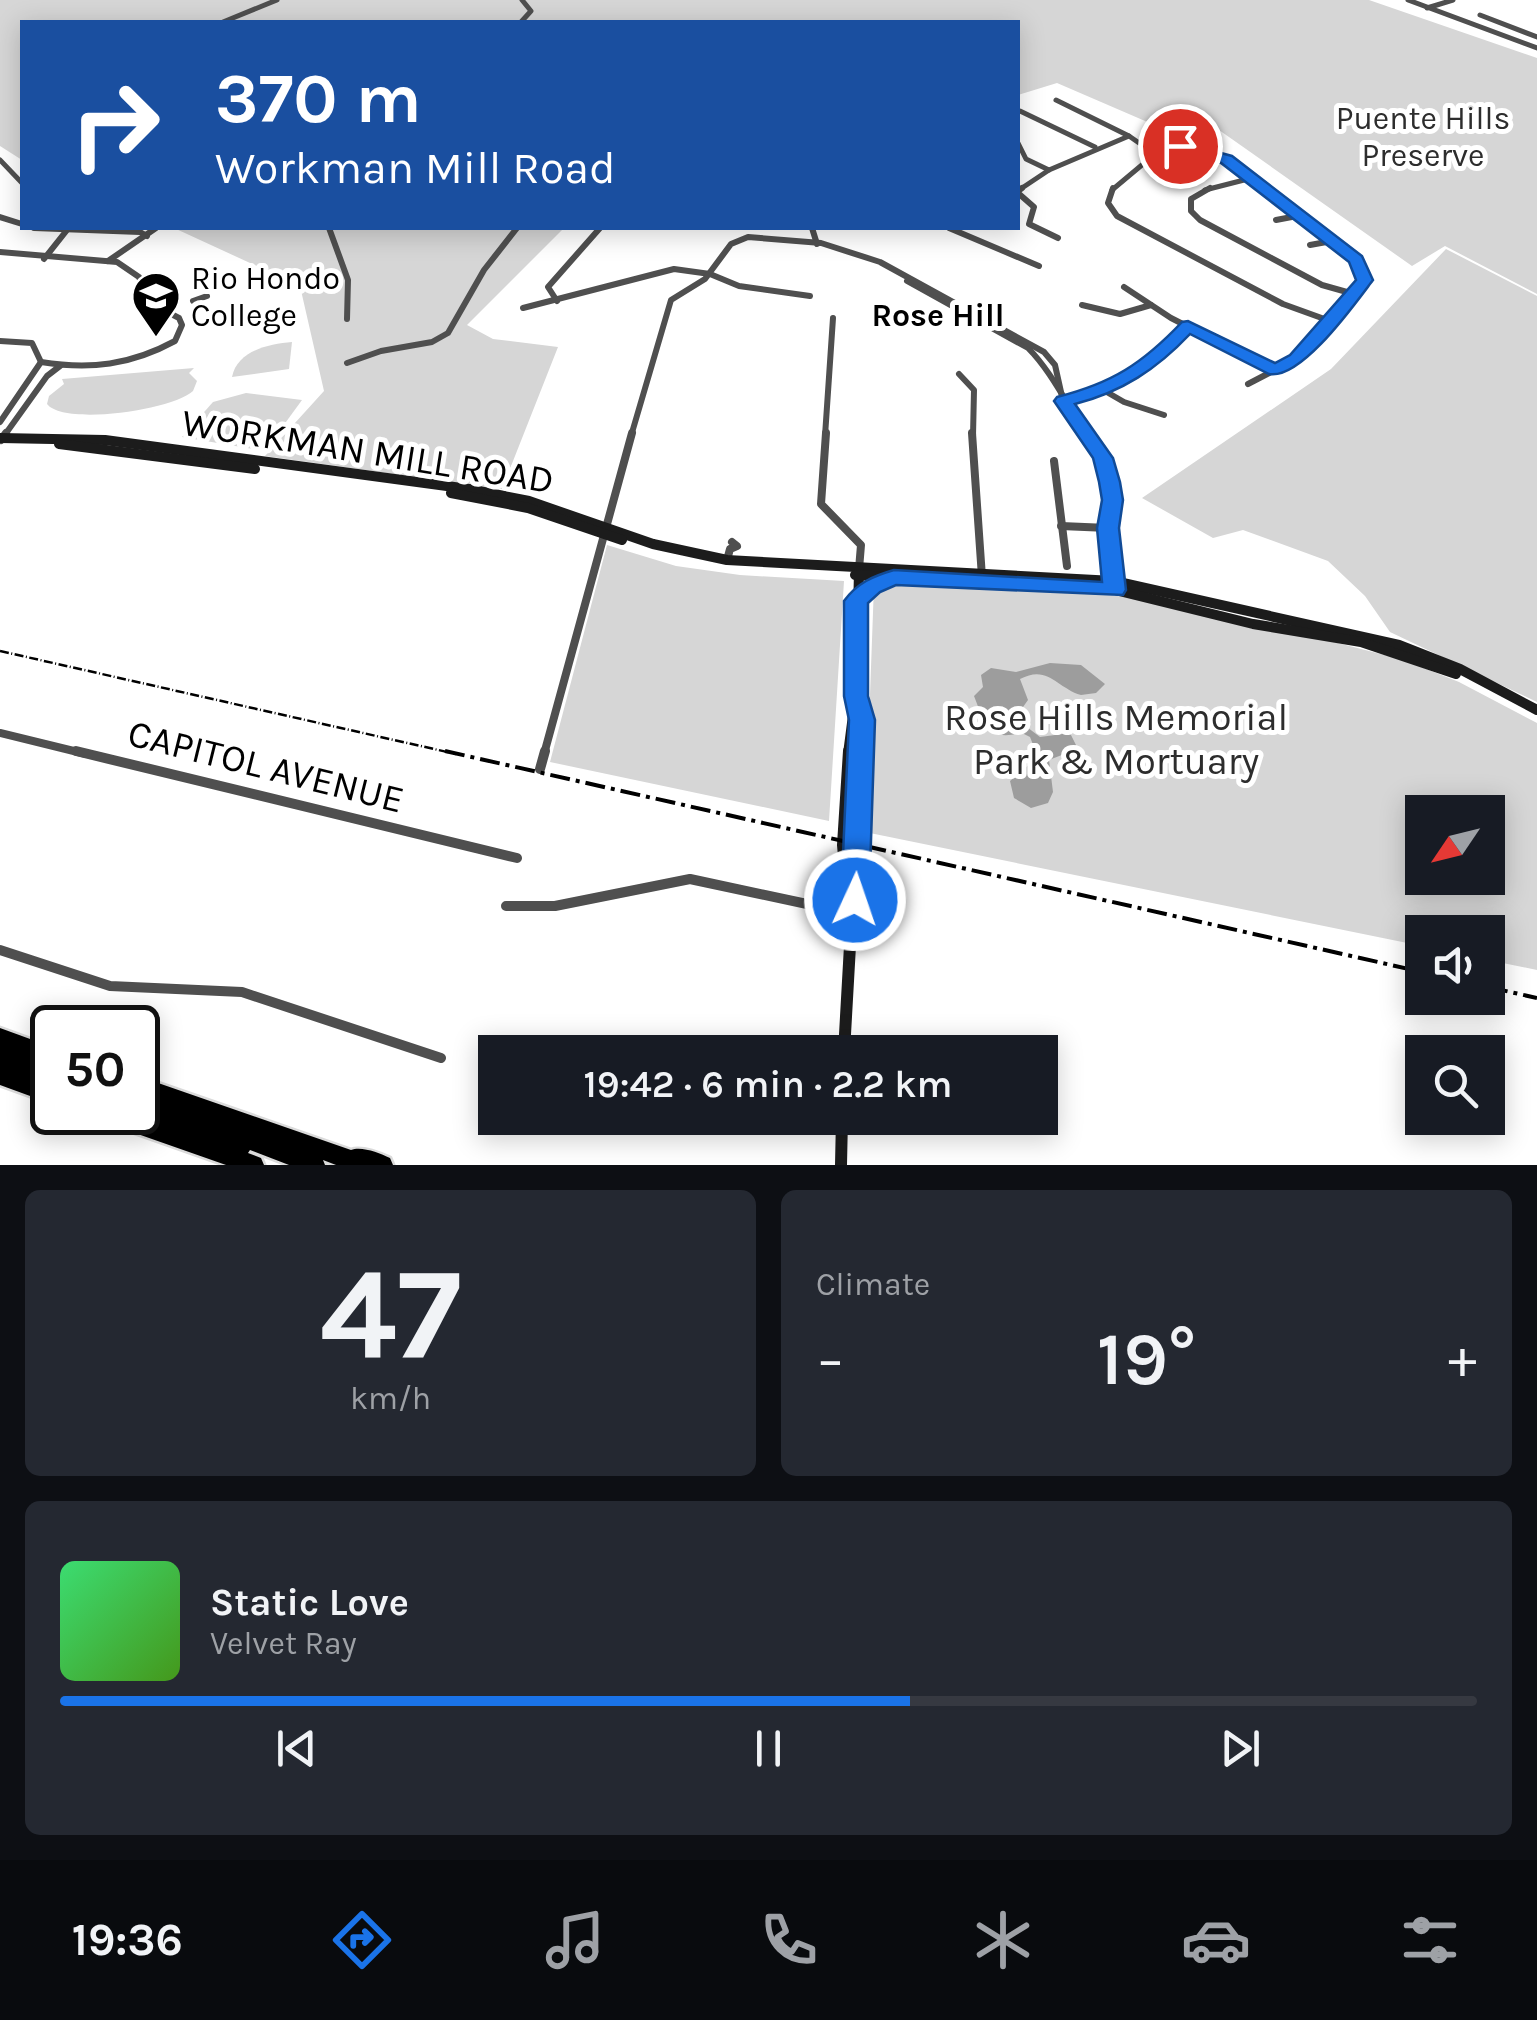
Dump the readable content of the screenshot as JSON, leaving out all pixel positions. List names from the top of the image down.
{
  "streets": {
    "main road": ["WORKMAN MILL ROAD"],
    "street": ["CAPITOL AVENUE"]
  },
  "districts": ["Rose Hill"],
  "parks": ["Puente Hills Preserve", "Rose Hills Memorial Park & Mortuary"],
  "places": {
    "school or university": ["Rio Hondo College"]
  },
  "north": "bottom left",
  "page": {
    "turn": ["370 m", "Workman Mill Road"],
    "limit": "50",
    "trip": "19:42 · 6 min · 2.2 km",
    "tile": [
      ["47", "km/h"],
      "Climate"
    ],
    "heat": ["−", "19°", "+"],
    "song": ["Static Love", "Velvet Ray"],
    "tabs": "19:36"
  }
}
